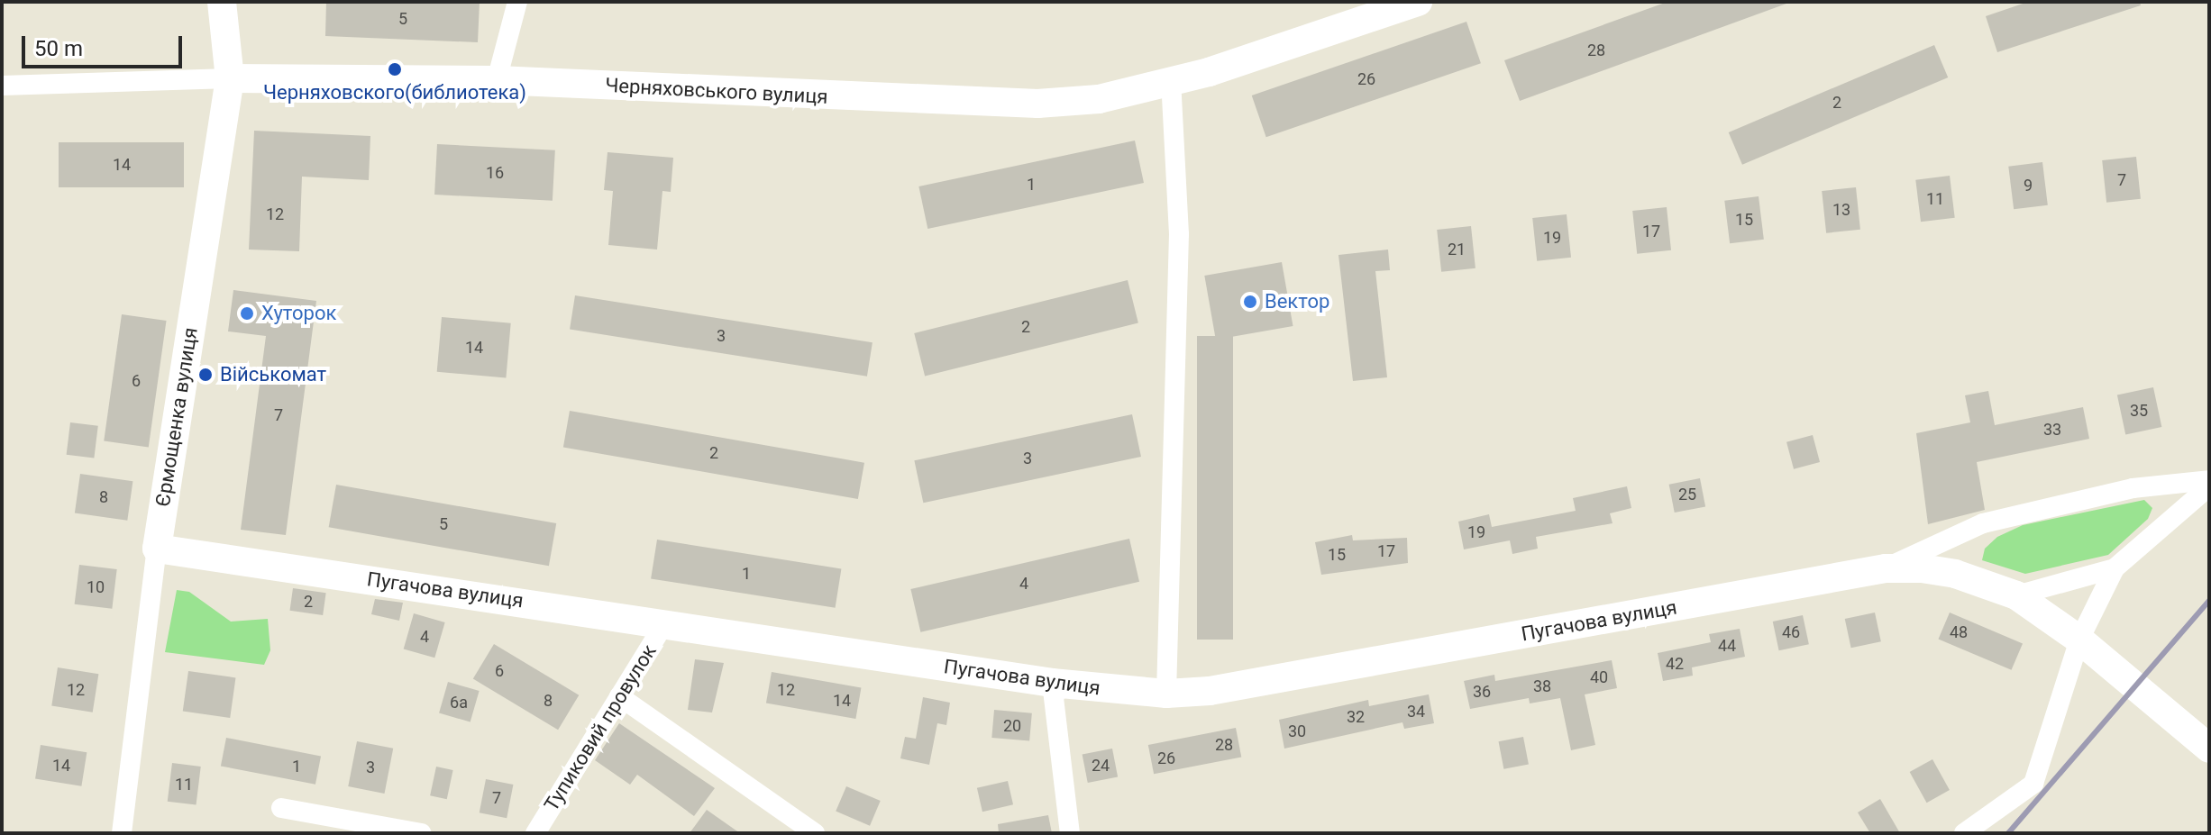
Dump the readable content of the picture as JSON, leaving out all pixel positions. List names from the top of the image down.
{
  "streets": {
    "street": [
      "Черняховського вулиця",
      "Єрмощенка вулиця",
      "Пугачова вулиця",
      "Тупиковий провулок"
    ]
  },
  "crossings": [
    ["Черняховського вулиця", "Єрмощенка вулиця"],
    ["Єрмощенка вулиця", "Пугачова вулиця"],
    ["Пугачова вулиця", "Тупиковий провулок"]
  ],
  "places": [
    "Черняховского(библиотека)",
    "Вектор",
    "Хуторок",
    "Військомат"
  ],
  "house_numbers": [
    "5",
    "28",
    "26",
    "2",
    "14",
    "16",
    "7",
    "1",
    "9",
    "11",
    "13",
    "12",
    "15",
    "17",
    "19",
    "21",
    "2",
    "3",
    "14",
    "6",
    "35",
    "7",
    "33",
    "2",
    "3",
    "25",
    "8",
    "5",
    "19",
    "17",
    "15",
    "1",
    "4",
    "10",
    "2",
    "46",
    "48",
    "4",
    "44",
    "42",
    "6",
    "40",
    "38",
    "12",
    "12",
    "36",
    "8",
    "14",
    "6а",
    "34",
    "32",
    "20",
    "30",
    "28",
    "26",
    "14",
    "24",
    "1",
    "3",
    "11",
    "7"
  ],
  "scale_bar": "50 m"
}
